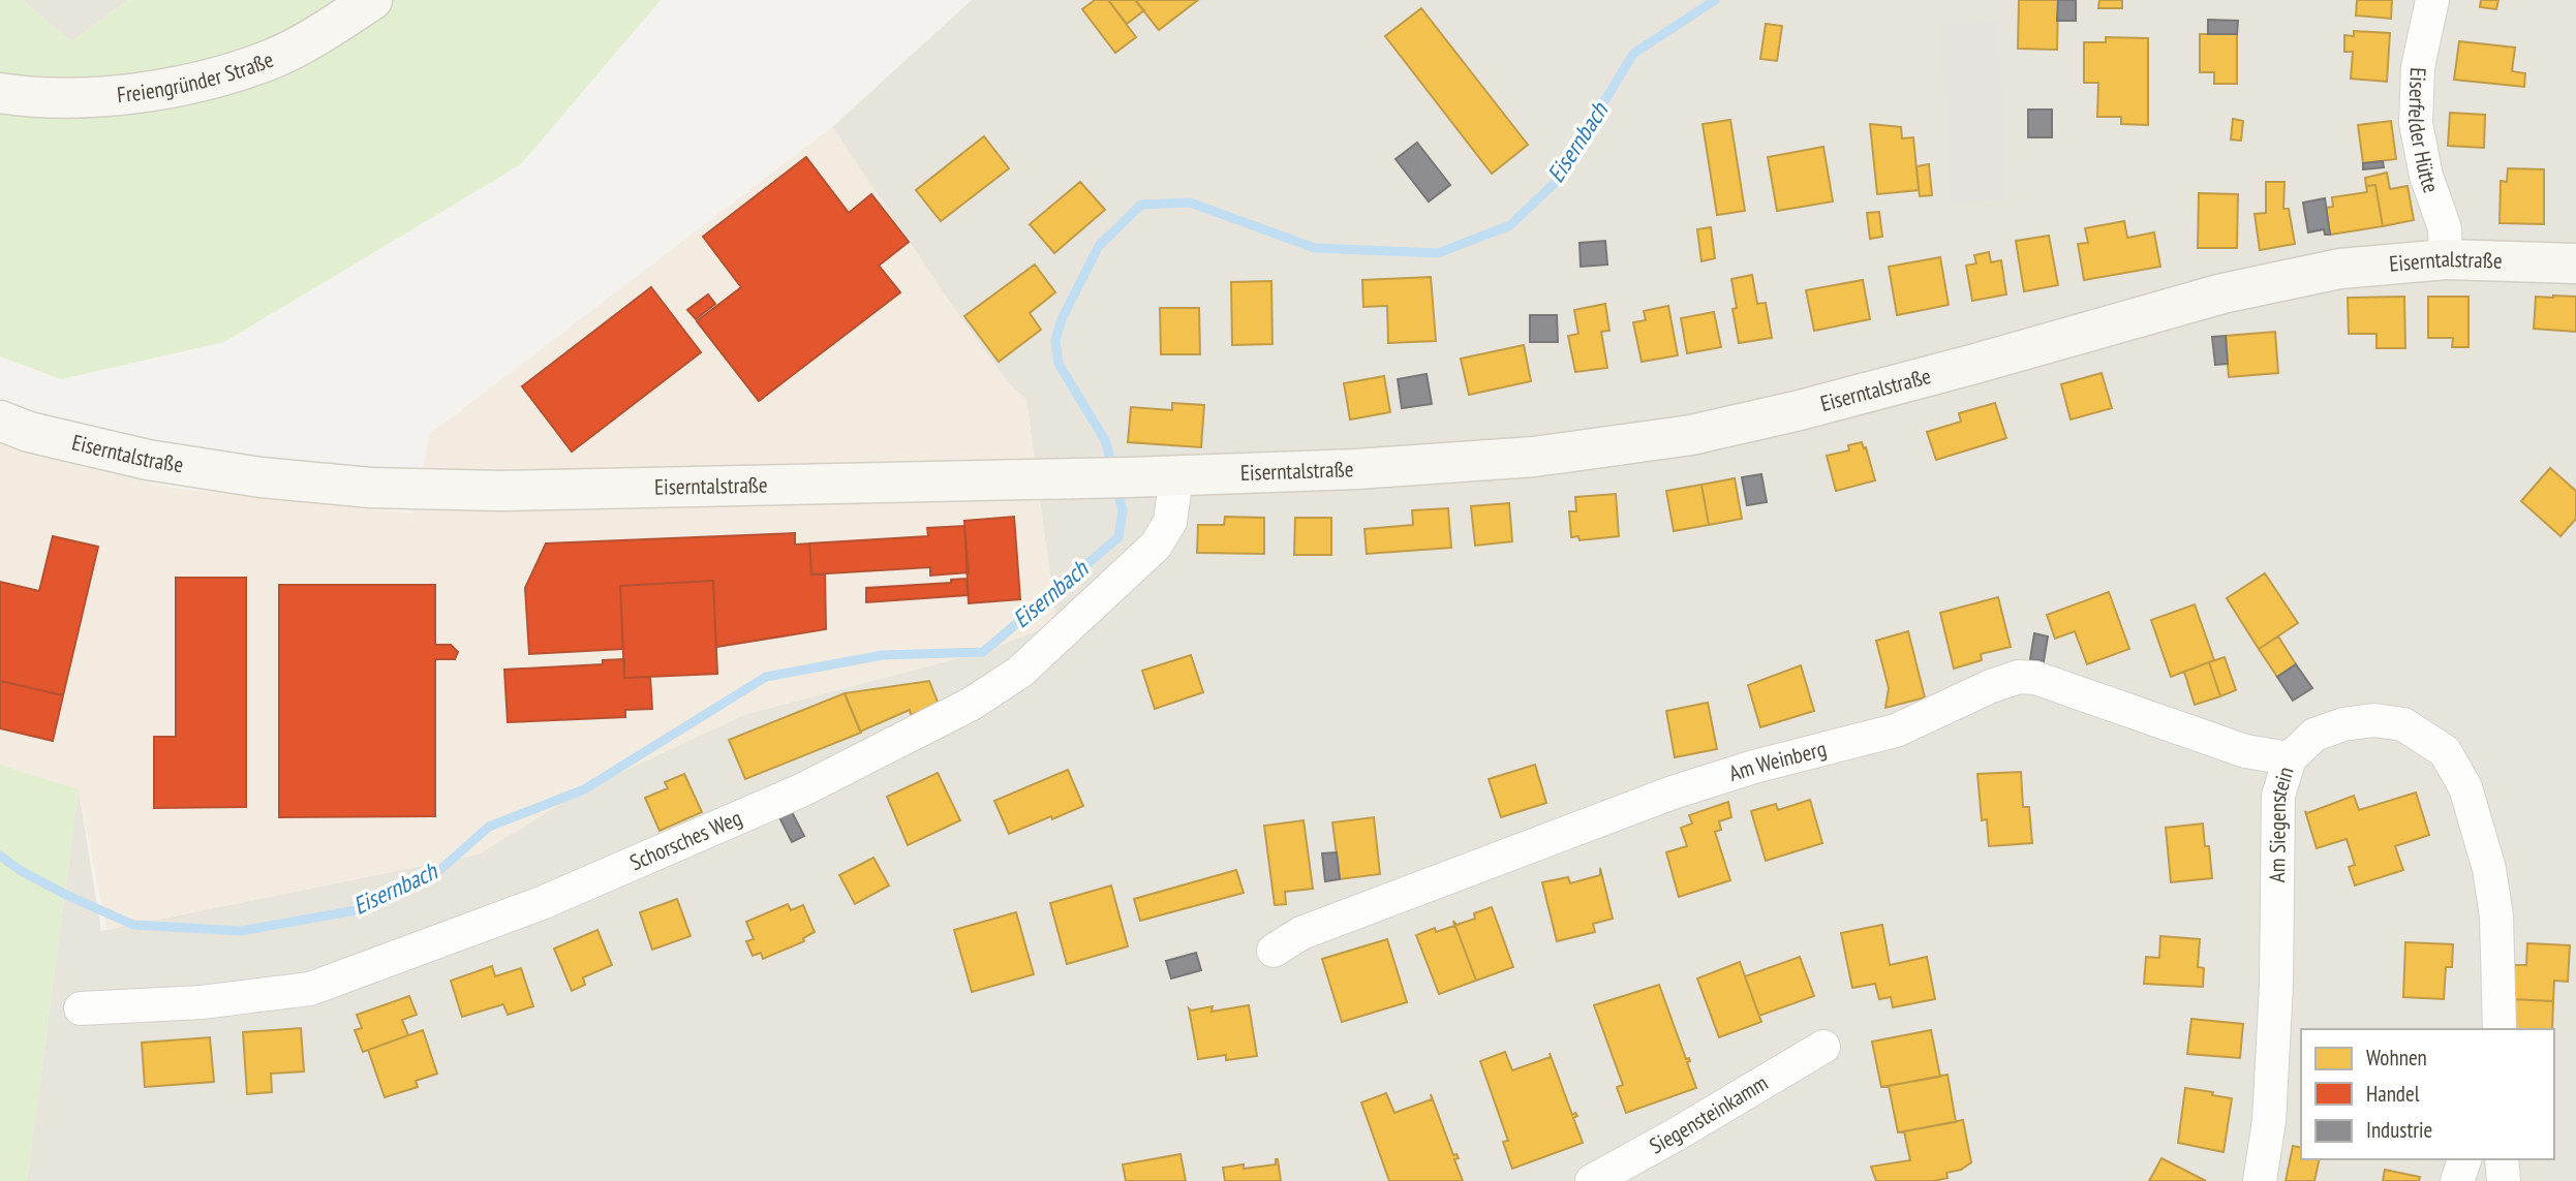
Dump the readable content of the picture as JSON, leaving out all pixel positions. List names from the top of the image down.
{
  "streets": {
    "main road": ["Freiengründer Straße", "Eiserntalstraße"],
    "street": [
      "Eiserfelder Hütte",
      "Am Weinberg",
      "Am Siegenstein",
      "Schorsches Weg",
      "Siegensteinkamm"
    ]
  },
  "crossings": [
    ["Eiserfelder Hütte", "Eiserntalstraße"],
    ["Eiserntalstraße", "Schorsches Weg"],
    ["Am Weinberg", "Am Siegenstein"]
  ],
  "water": ["Eisernbach"],
  "legend": ["Wohnen", "Handel", "Industrie"]
}
